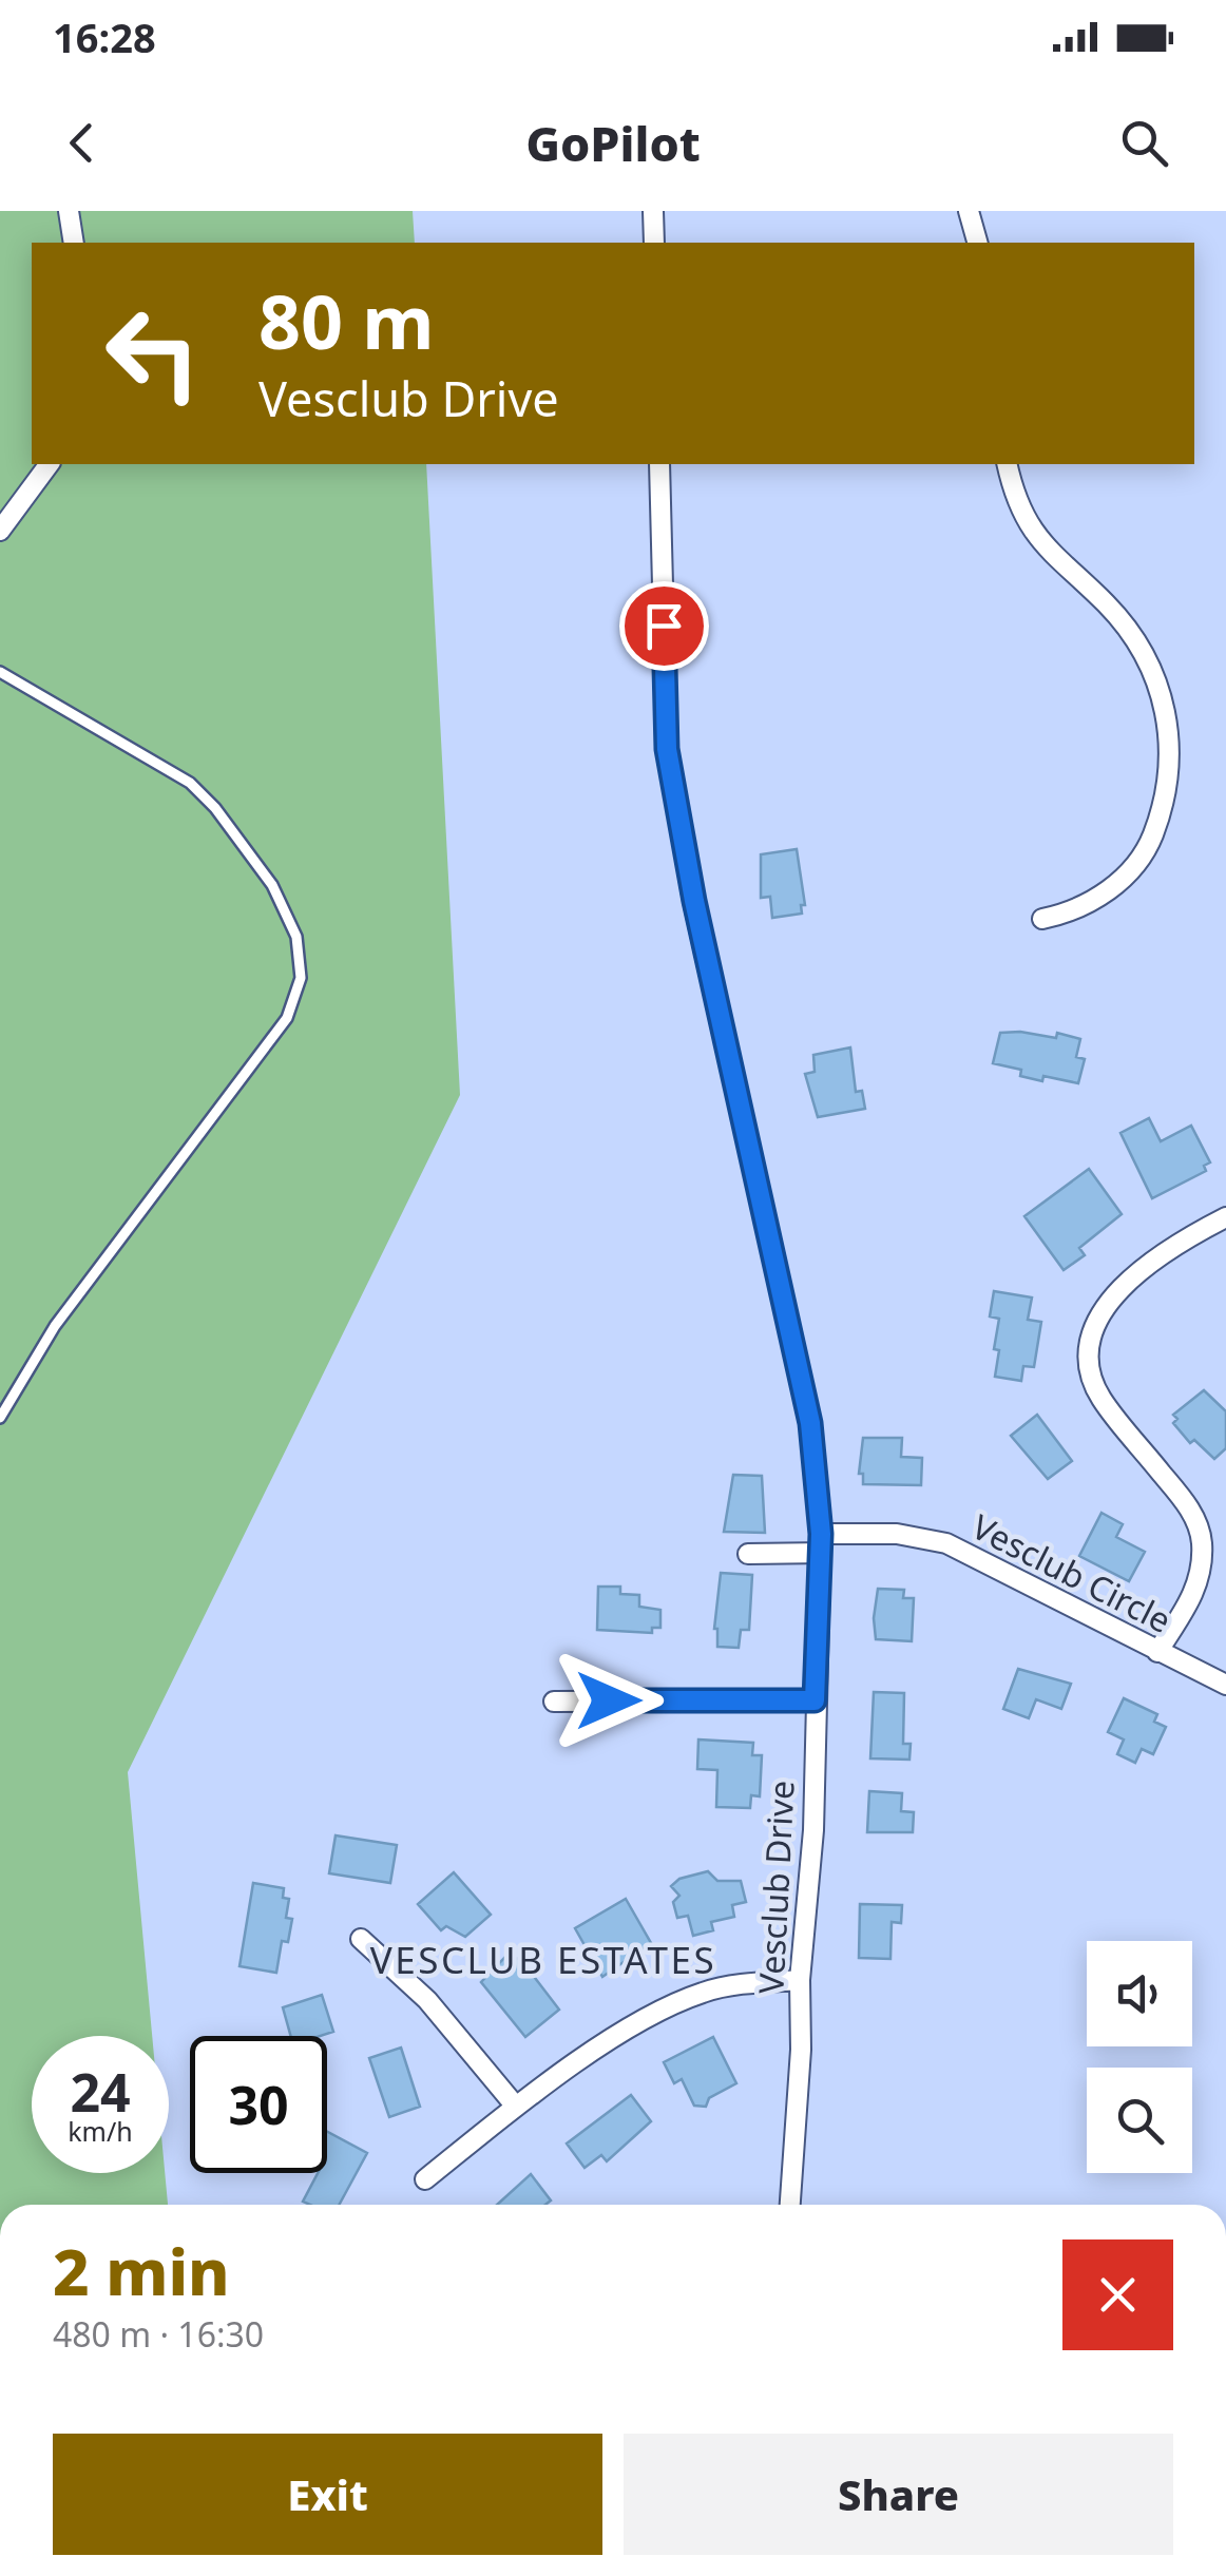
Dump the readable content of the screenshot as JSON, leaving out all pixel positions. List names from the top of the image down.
{
  "streets": {
    "street": ["Vesclub Circle", "Vesclub Drive"]
  },
  "crossings": [
    ["Vesclub Circle", "Vesclub Drive"]
  ],
  "districts": ["VESCLUB ESTATES"],
  "page": {
    "status": "16:28",
    "header": "GoPilot",
    "turn": ["80 m", "Vesclub Drive"],
    "speed": "24 km/h",
    "limit": "30",
    "heading": ["2 min", "480 m · 16:30"],
    "buttons": ["Exit", "Share"]
  }
}
